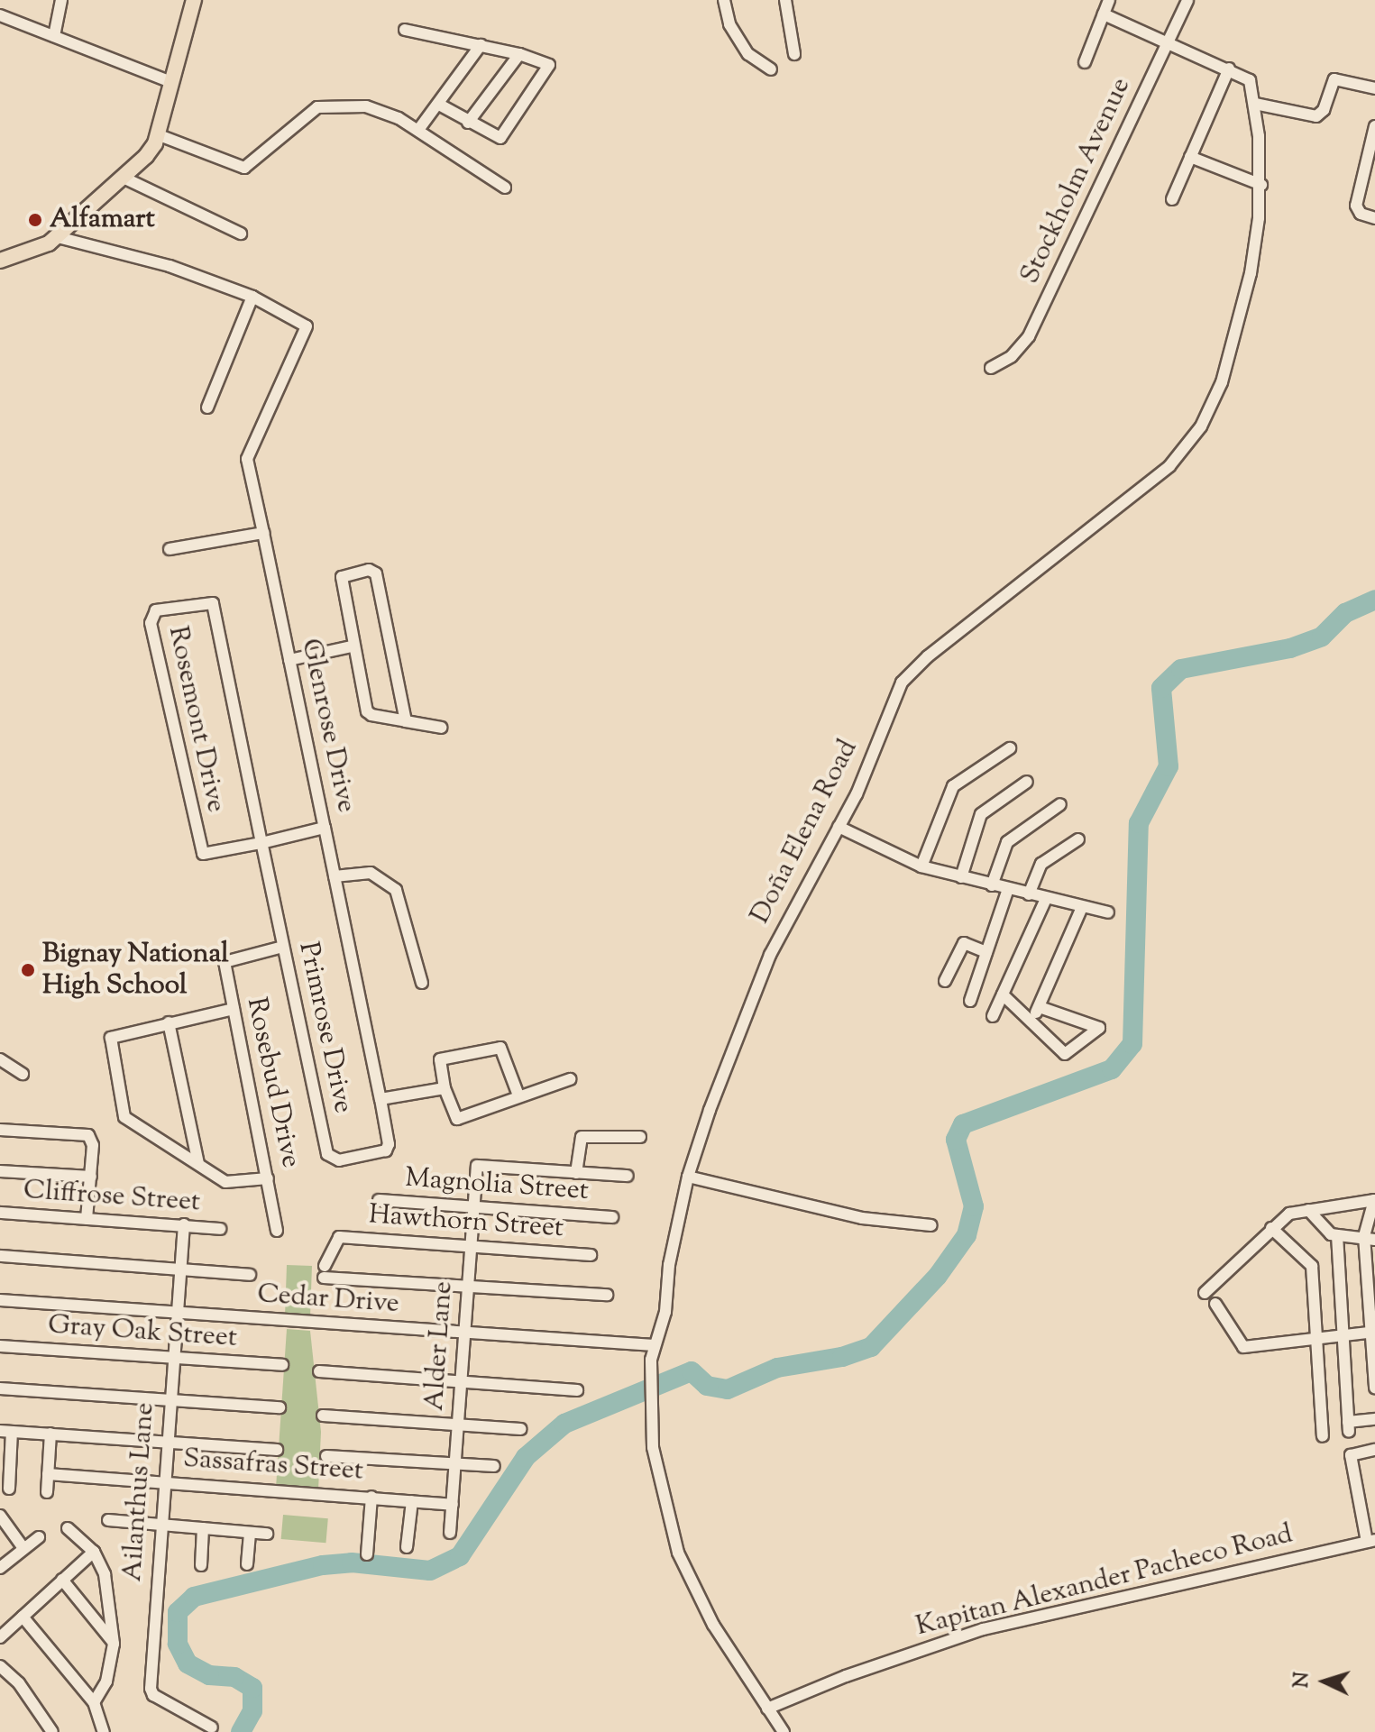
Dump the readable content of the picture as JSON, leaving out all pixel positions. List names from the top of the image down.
{
  "streets": {
    "street": [
      "Stockholm Avenue",
      "Rosemont Drive",
      "Glenrose Drive",
      "Doña Elena Road",
      "Primrose Drive",
      "Rosebud Drive",
      "Magnolia Street",
      "Cliffrose Street",
      "Hawthorn Street",
      "Cedar Drive",
      "Gray Oak Street",
      "Alder Lane",
      "Sassafras Street",
      "Ailanthus Lane",
      "Kapitan Alexander Pacheco Road"
    ]
  },
  "crossings": [
    ["Rosemont Drive", "Primrose Drive"],
    ["Glenrose Drive", "Primrose Drive"],
    ["Doña Elena Road", "Cedar Drive"],
    ["Doña Elena Road", "Kapitan Alexander Pacheco Road"],
    ["Primrose Drive", "Rosebud Drive"],
    ["Magnolia Street", "Alder Lane"],
    ["Cliffrose Street", "Ailanthus Lane"],
    ["Hawthorn Street", "Alder Lane"],
    ["Cedar Drive", "Alder Lane"],
    ["Cedar Drive", "Ailanthus Lane"],
    ["Gray Oak Street", "Ailanthus Lane"],
    ["Alder Lane", "Sassafras Street"],
    ["Sassafras Street", "Ailanthus Lane"]
  ],
  "places": ["Alfamart", "Bignay National High School"],
  "north": "left"
}
